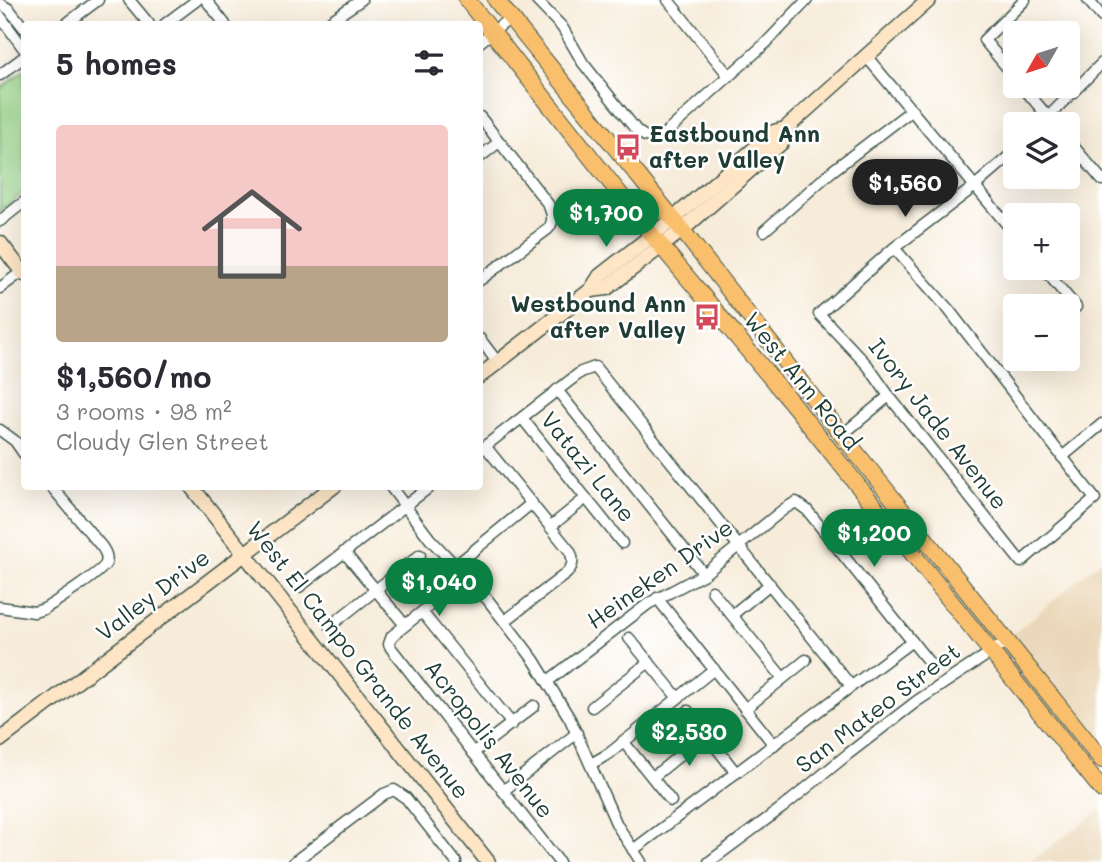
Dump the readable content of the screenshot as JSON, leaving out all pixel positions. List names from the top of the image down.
{
  "streets": {
    "main road": ["West Ann Road"],
    "street": [
      "Ivory Jade Avenue",
      "Vatazi Lane",
      "Heineken Drive",
      "Valley Drive",
      "West El Campo Grande Avenue",
      "San Mateo Street",
      "Acropolis Avenue"
    ]
  },
  "crossings": [
    ["West Ann Road", "San Mateo Street"],
    ["Valley Drive", "West El Campo Grande Avenue"]
  ],
  "places": {
    "bus stop": ["Eastbound Ann after Valley", "Westbound Ann after Valley"]
  },
  "north": "bottom left",
  "page": {
    "map_buttons": ["+", "−"],
    "heading": "5 homes",
    "list": [
      {
        "name": "$1,560/mo",
        "note": "3 rooms · 98 m² · Cloudy Glen Street"
      }
    ],
    "price": [
      "$1,560",
      "$1,700",
      "$1,200",
      "$1,040",
      "$2,530"
    ]
  }
}
